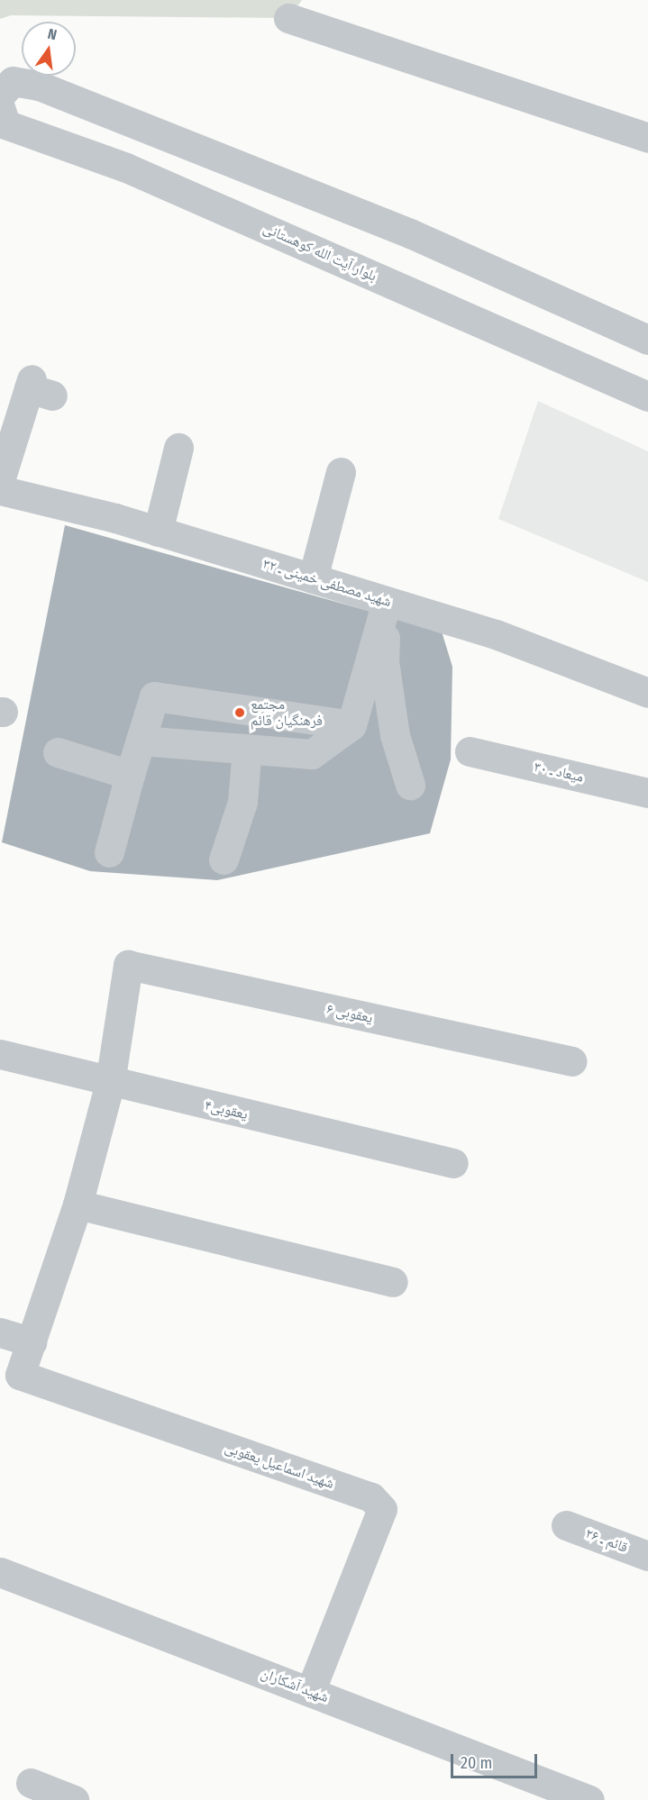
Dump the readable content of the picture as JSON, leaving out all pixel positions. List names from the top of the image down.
{
  "streets": {
    "street": [
      "بلوار آیت الله کوهستانی",
      "شهید مصطفی خمینی ـ ۳۲",
      "میعاد ـ ۳۰",
      "یعقوبی ۶",
      "یعقوبی۴",
      "شهید اسماعیل یعقوبی",
      "قائم ـ ۲۶",
      "شهید آشکاران"
    ]
  },
  "crossings": [
    ["یعقوبی ۶", "یعقوبی۴"],
    ["شهید اسماعیل یعقوبی", "شهید آشکاران"]
  ],
  "places": ["مجتمع فرهنگیان قائم"],
  "scale_bar": "20 m",
  "north": "top"
}
